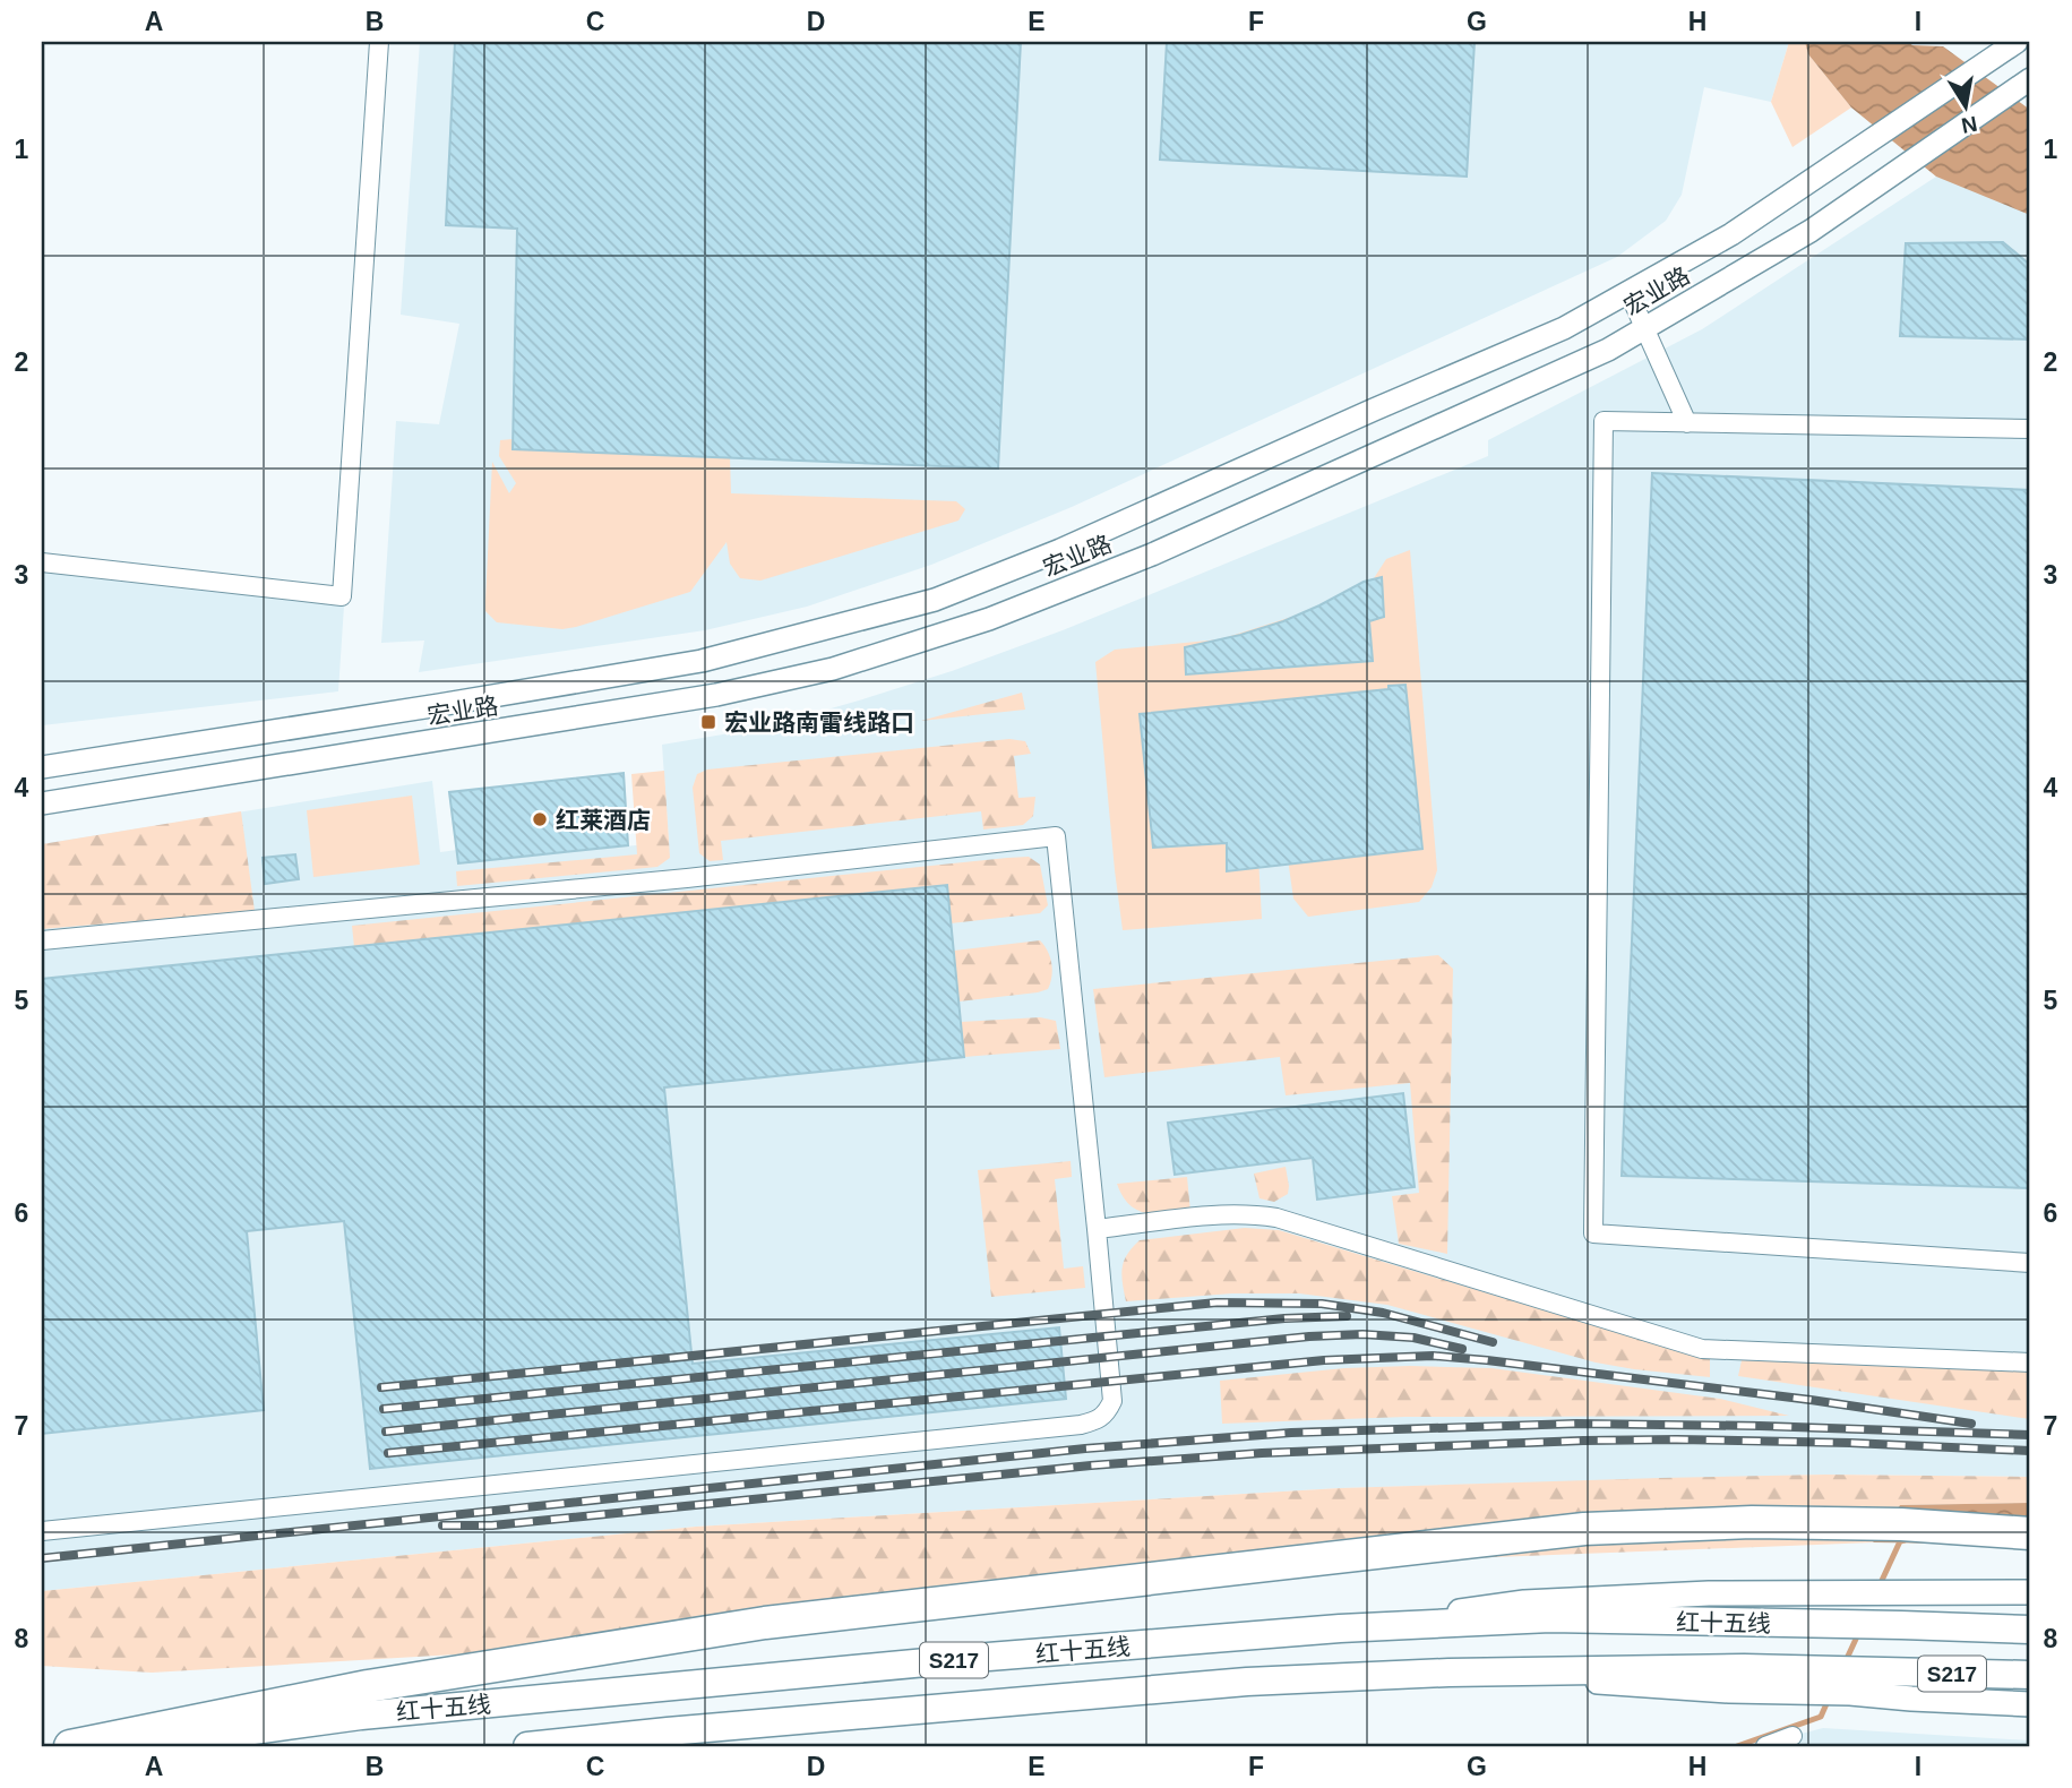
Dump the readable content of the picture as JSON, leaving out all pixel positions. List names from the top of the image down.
{
  "streets": {
    "main road": ["红十五线", "S217"],
    "street": ["宏业路"]
  },
  "places": {
    "transit": ["宏业路南雷线路口"],
    "other": ["红莱酒店"]
  },
  "north": "bottom",
  "grid": {
    "columns": [
      "A",
      "B",
      "C",
      "D",
      "E",
      "F",
      "G",
      "H",
      "I"
    ],
    "rows": [
      "1",
      "2",
      "3",
      "4",
      "5",
      "6",
      "7",
      "8"
    ]
  }
}
